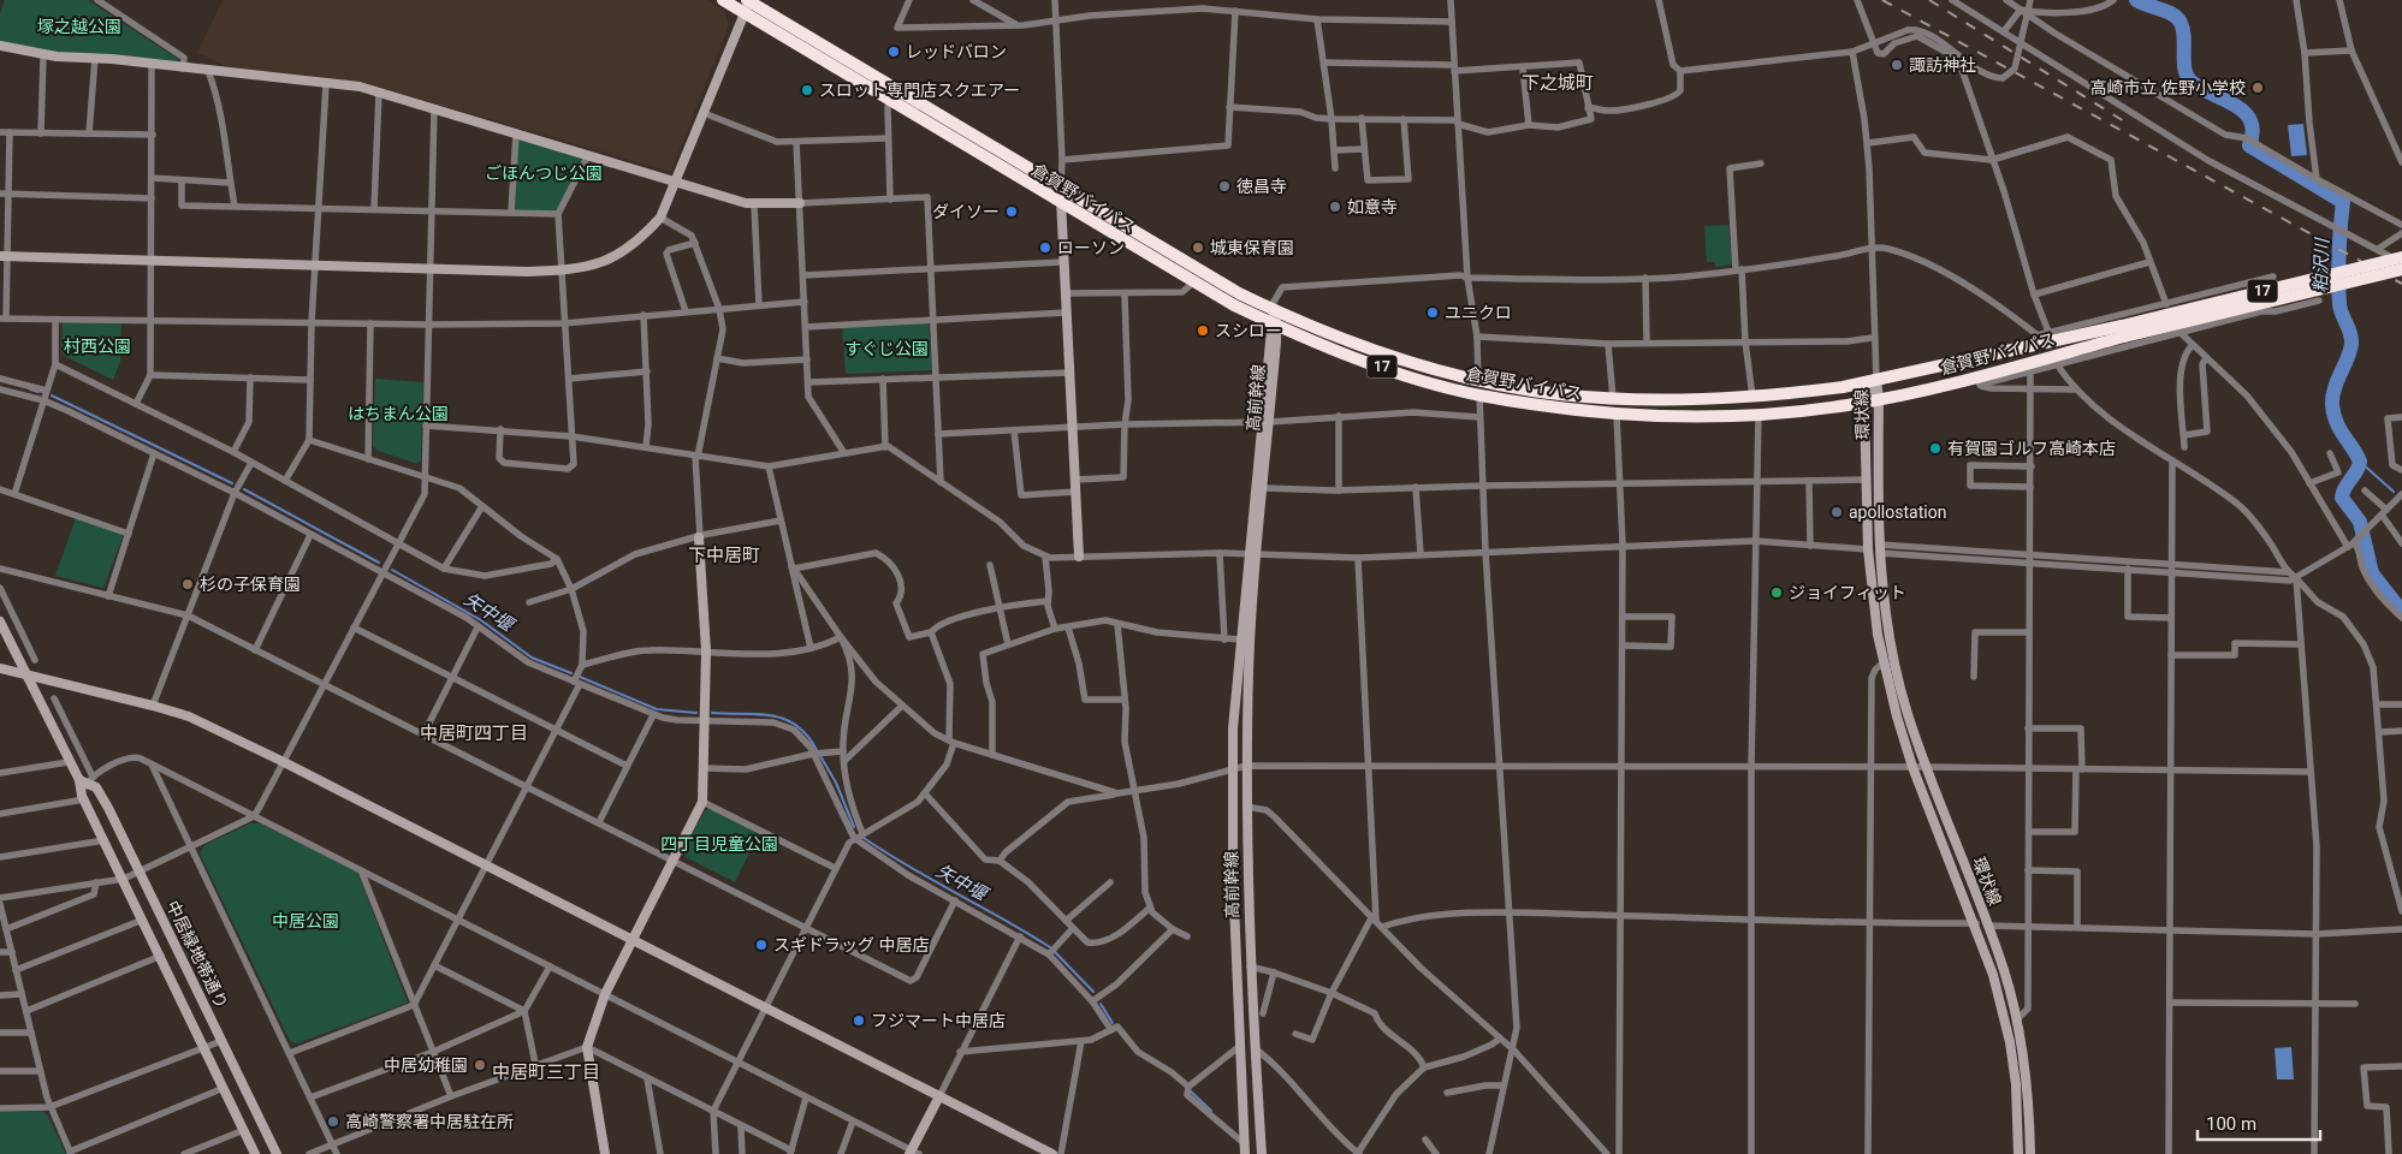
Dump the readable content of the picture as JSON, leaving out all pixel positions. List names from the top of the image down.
{
  "streets": {
    "highway": ["倉賀野バイパス", "17"],
    "street": ["高前幹線", "環状線", "中居緑地帯通り"]
  },
  "crossings": [
    ["倉賀野バイパス", "高前幹線"],
    ["倉賀野バイパス", "環状線"]
  ],
  "districts": [
    "下之城町",
    "下中居町",
    "中居町四丁目",
    "中居町三丁目"
  ],
  "water": ["粕沢川", "矢中堰"],
  "parks": [
    "塚之越公園",
    "ごほんつじ公園",
    "村西公園",
    "すぐじ公園",
    "はちまん公園",
    "四丁目児童公園",
    "中居公園"
  ],
  "places": [
    "レッドバロン",
    "諏訪神社",
    "高崎市立 佐野小学校",
    "スロット専門店スクエアー",
    "徳昌寺",
    "如意寺",
    "ダイソー",
    "ローソン",
    "城東保育園",
    "ユニクロ",
    "スシロー",
    "有賀園ゴルフ高崎本店",
    "apollostation",
    "杉の子保育園",
    "ジョイフィット",
    "スギドラッグ 中居店",
    "フジマート中居店",
    "中居幼稚園",
    "高崎警察署中居駐在所"
  ],
  "scale_bar": "100 m"
}
